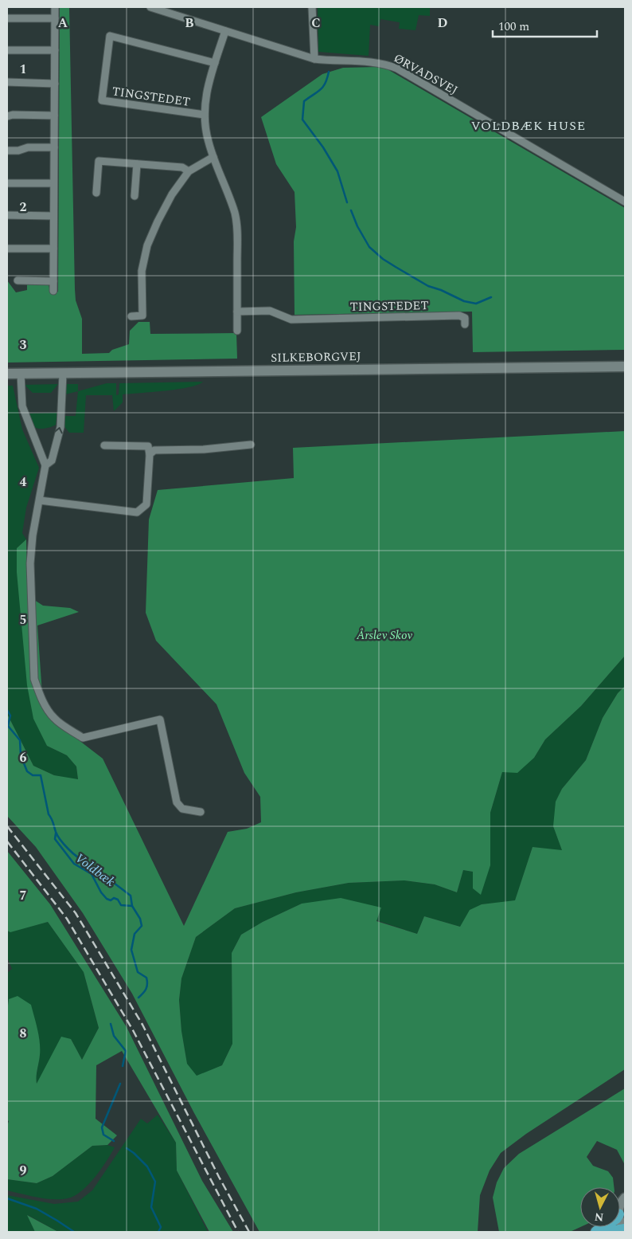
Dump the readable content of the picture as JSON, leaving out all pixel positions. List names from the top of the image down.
{
  "streets": {
    "main road": ["SILKEBORGVEJ"],
    "street": ["ØRVADSVEJ", "TINGSTEDET"]
  },
  "crossings": [
    ["ØRVADSVEJ", "TINGSTEDET"]
  ],
  "districts": ["VOLDBÆK HUSE"],
  "water": ["Voldbæk"],
  "parks": ["Årslev Skov"],
  "scale_bar": "100 m",
  "north": "bottom",
  "grid": {
    "columns": [
      "A",
      "B",
      "C",
      "D"
    ],
    "rows": [
      "1",
      "2",
      "3",
      "4",
      "5",
      "6",
      "7",
      "8",
      "9"
    ]
  }
}
